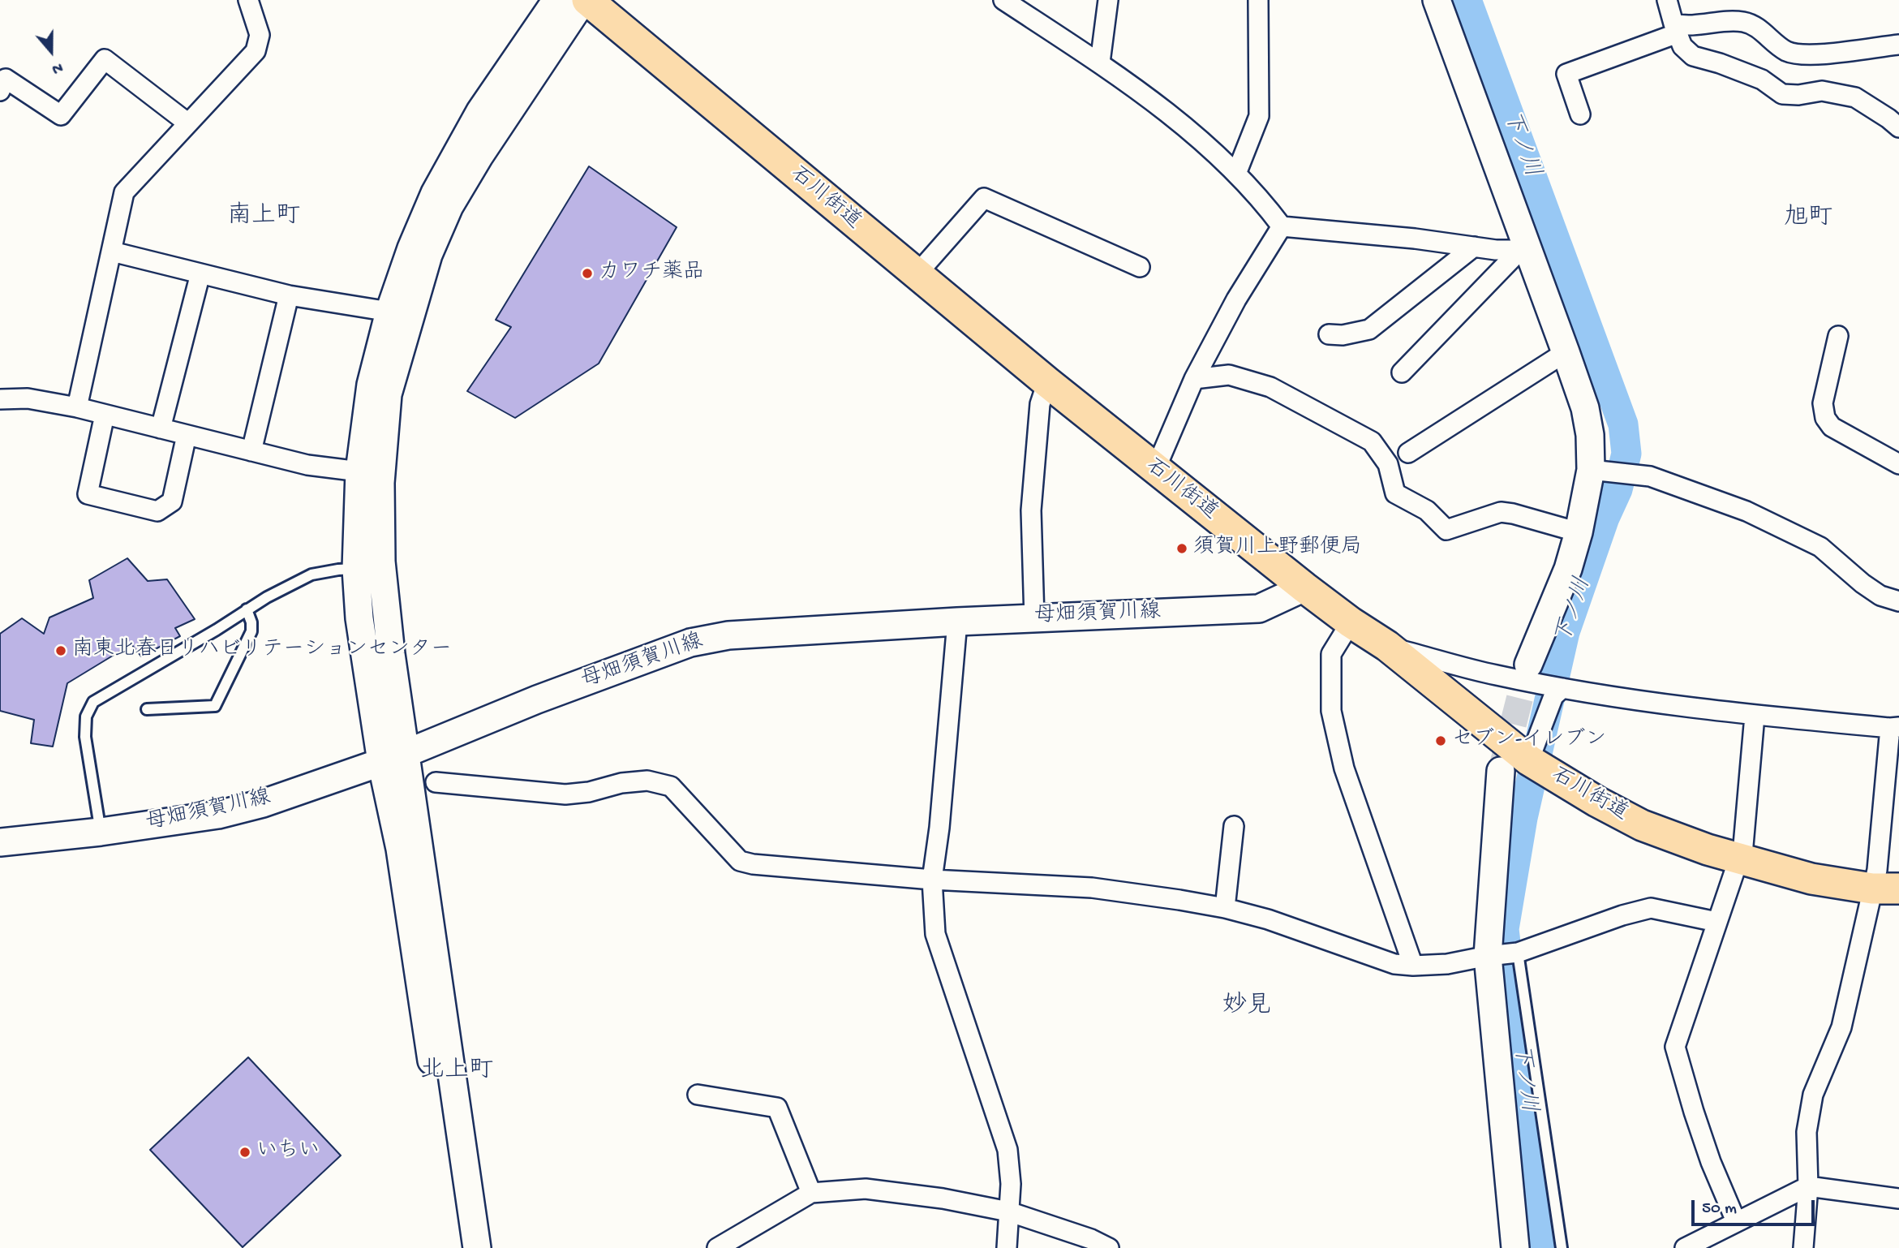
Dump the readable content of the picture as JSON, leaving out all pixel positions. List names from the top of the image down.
{
  "streets": {
    "main road": ["石川街道"],
    "street": ["母畑須賀川線"]
  },
  "crossings": [
    ["石川街道", "母畑須賀川線"]
  ],
  "districts": [
    "南上町",
    "旭町",
    "妙見",
    "北上町"
  ],
  "water": ["下ノ川"],
  "places": [
    "カワチ薬品",
    "須賀川上野郵便局",
    "南東北春日リハビリテーションセンター",
    "セブン-イレブン",
    "いちい"
  ],
  "scale_bar": "50 m",
  "north": "bottom"
}
